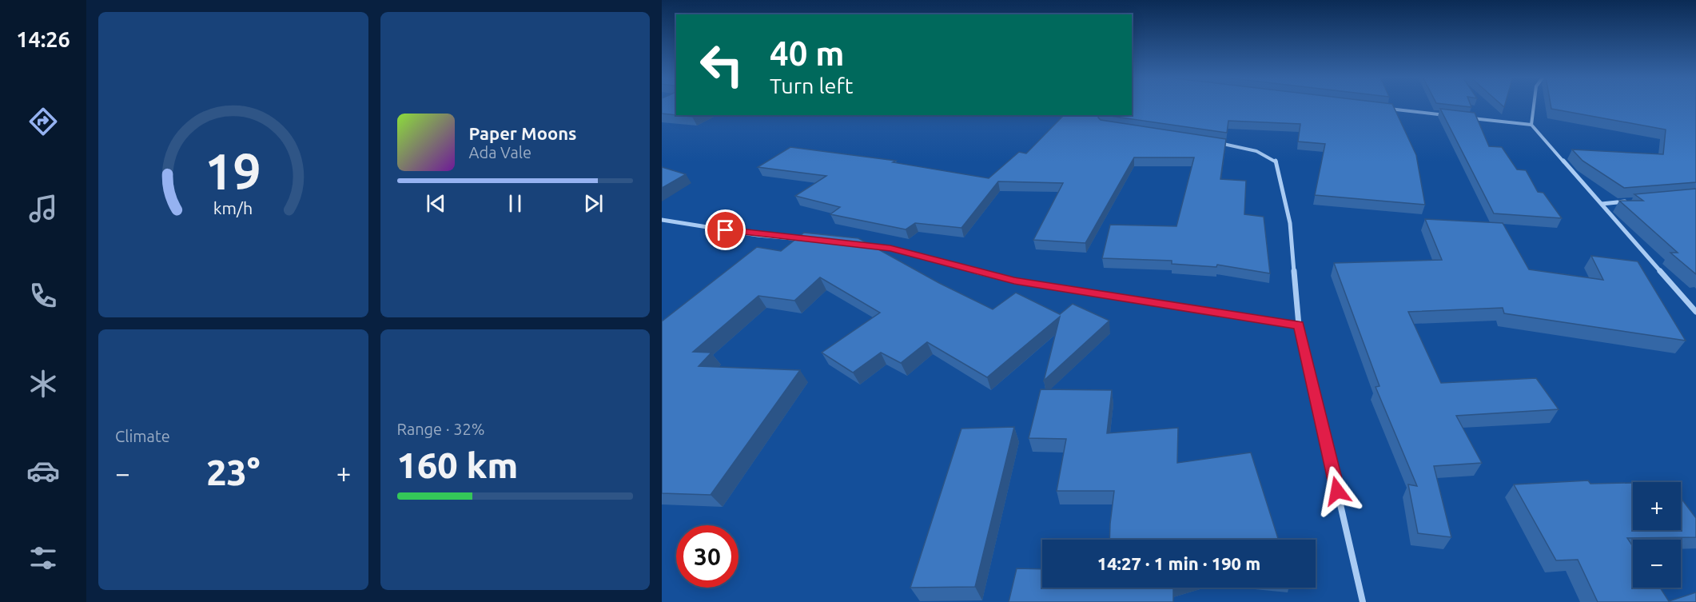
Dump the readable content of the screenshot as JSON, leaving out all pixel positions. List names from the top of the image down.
{
  "page": {
    "tabs": "14:26",
    "turn": ["40 m", "Turn left"],
    "song": ["Paper Moons", "Ada Vale"],
    "tile": [
      "Climate",
      ["Range · 32%", "160 km"]
    ],
    "heat": ["−", "23°", "+"],
    "map_buttons": ["+", "−"],
    "limit": "30",
    "trip": "14:27 · 1 min · 190 m",
    "gauge": ["19", "km/h"]
  }
}
